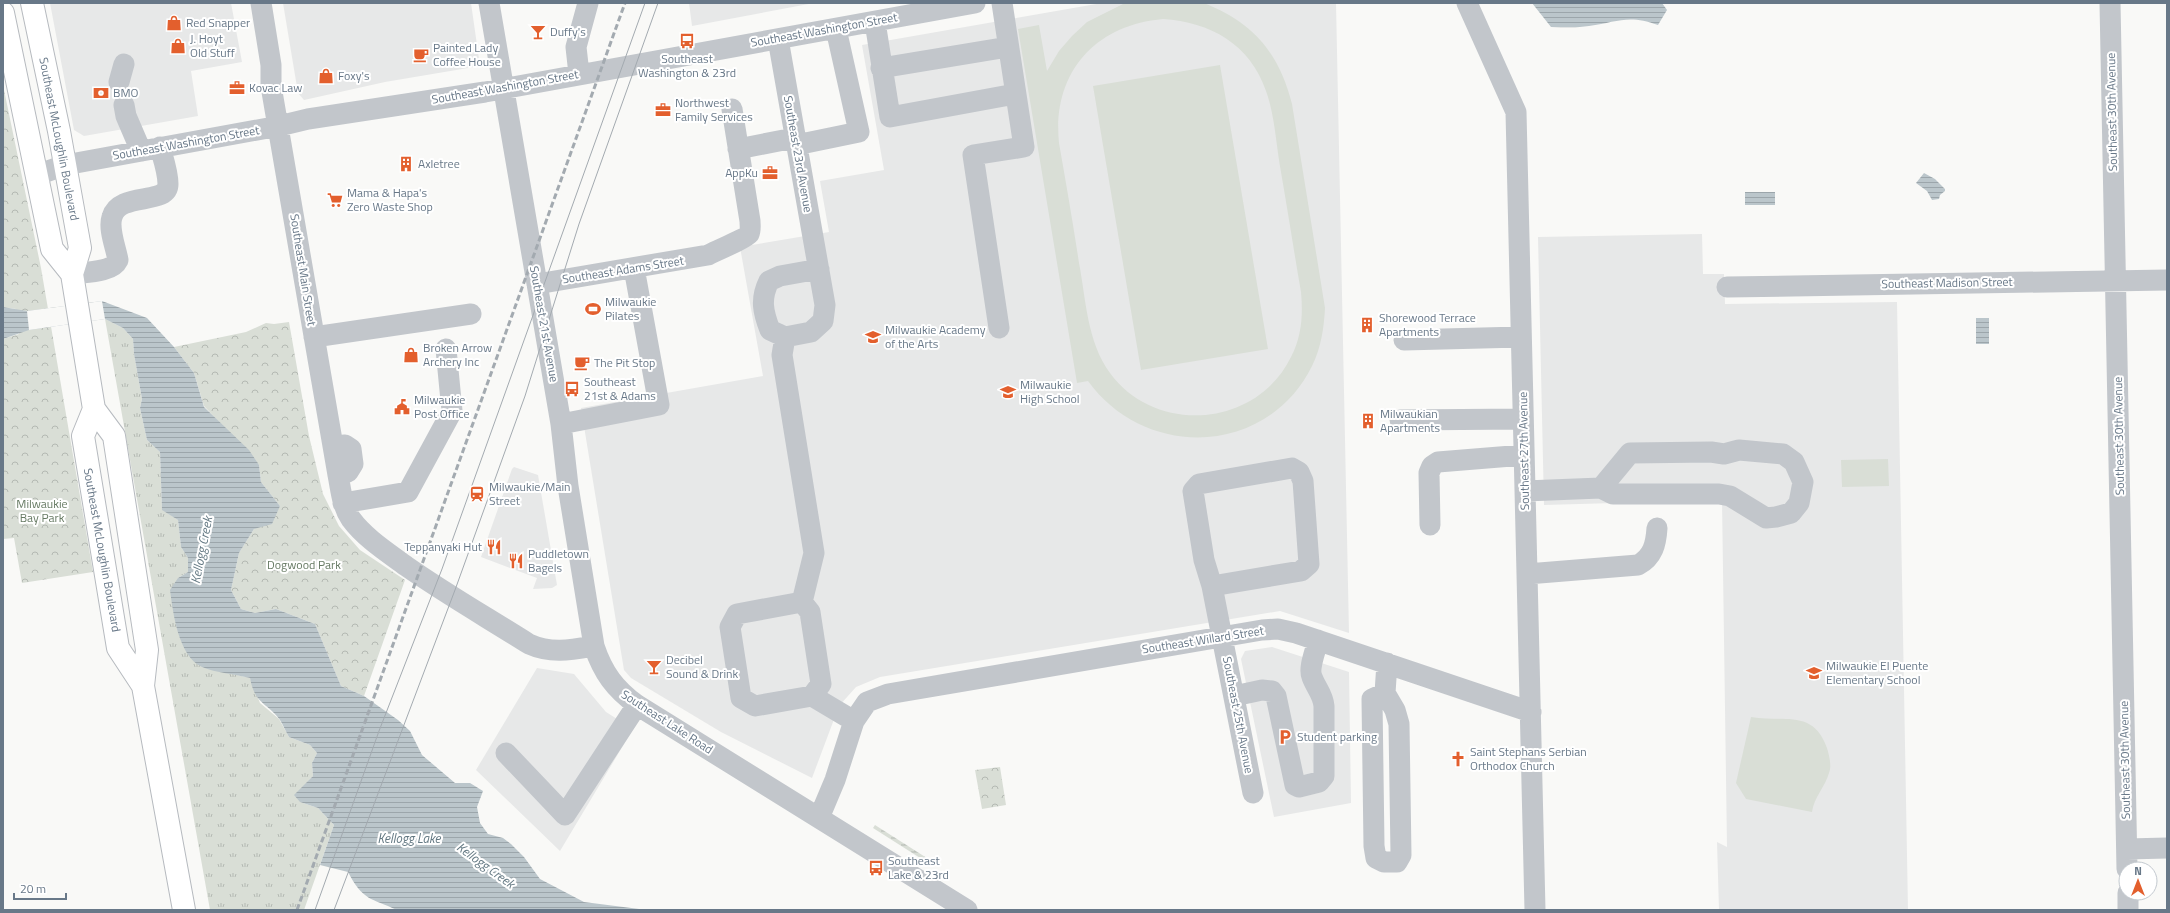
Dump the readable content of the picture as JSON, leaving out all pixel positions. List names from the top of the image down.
{
  "streets": {
    "main road": ["Southeast McLoughlin Boulevard"],
    "street": [
      "Southeast Washington Street",
      "Southeast 30th Avenue",
      "Southeast 23rd Avenue",
      "Southeast Main Street",
      "Southeast Adams Street",
      "Southeast Madison Street",
      "Southeast 21st Avenue",
      "Southeast 27th Avenue",
      "Southeast Willard Street",
      "Southeast 25th Avenue",
      "Southeast Lake Road"
    ]
  },
  "crossings": [
    ["Southeast Washington Street", "Southeast McLoughlin Boulevard"],
    ["Southeast Washington Street", "Southeast 23rd Avenue"],
    ["Southeast Washington Street", "Southeast Main Street"],
    ["Southeast Washington Street", "Southeast 21st Avenue"],
    ["Southeast 30th Avenue", "Southeast Madison Street"],
    ["Southeast Main Street", "Southeast 21st Avenue"],
    ["Southeast Main Street", "Southeast Lake Road"],
    ["Southeast Adams Street", "Southeast 21st Avenue"],
    ["Southeast 21st Avenue", "Southeast Lake Road"],
    ["Southeast 27th Avenue", "Southeast Willard Street"],
    ["Southeast Willard Street", "Southeast 25th Avenue"]
  ],
  "water": ["Kellogg Creek", "Kellogg Lake"],
  "parks": ["Milwaukie Bay Park", "Dogwood Park"],
  "places": {
    "shop": [
      "Red Snapper",
      "J. Hoyt Old Stuff",
      "Foxy's",
      "Broken Arrow Archery Inc"
    ],
    "bar": ["Duffy's", "Decibel Sound & Drink"],
    "bus stop": ["Southeast Washington & 23rd", "Southeast 21st & Adams", "Southeast Lake & 23rd"],
    "cafe": ["Painted Lady Coffee House", "The Pit Stop"],
    "office": ["Kovac Law", "Northwest Family Services", "AppKu"],
    "bank": ["BMO"],
    "building": ["Axletree", "Shorewood Terrace Apartments", "Milwaukian Apartments"],
    "supermarket": ["Mama & Hapa's Zero Waste Shop"],
    "sports": ["Milwaukie Pilates"],
    "school or university": ["Milwaukie Academy of the Arts", "Milwaukie High School", "Milwaukie El Puente Elementary School"],
    "public building": ["Milwaukie Post Office"],
    "station": ["Milwaukie/Main Street"],
    "restaurant": ["Teppanyaki Hut", "Puddletown Bagels"],
    "parking": ["Student parking"],
    "church": ["Saint Stephans Serbian Orthodox Church"]
  },
  "scale_bar": "20 m",
  "north": "top"
}
